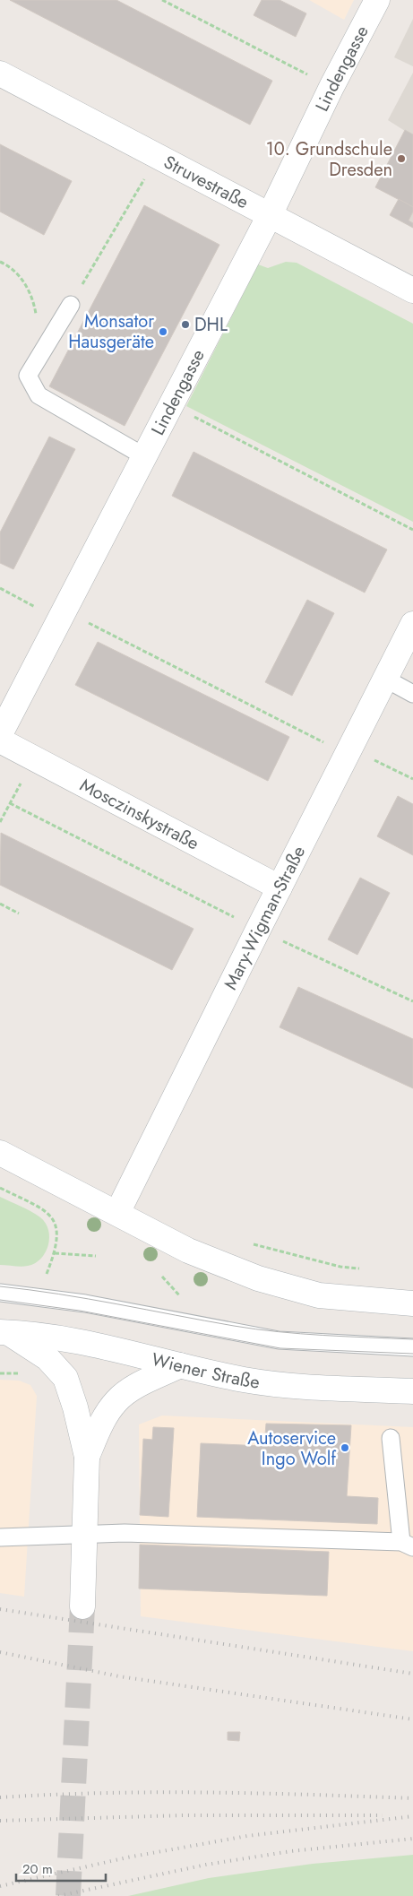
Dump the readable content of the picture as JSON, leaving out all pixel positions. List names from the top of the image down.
{
  "streets": {
    "street": [
      "Lindengasse",
      "Struvestraße",
      "Mosczinskystraße",
      "Mary-Wigman-Straße",
      "Wiener Straße"
    ]
  },
  "crossings": [
    ["Lindengasse", "Struvestraße"],
    ["Mosczinskystraße", "Mary-Wigman-Straße"]
  ],
  "places": [
    "10. Grundschule Dresden",
    "DHL",
    "Monsator Hausgeräte",
    "Autoservice Ingo Wolf"
  ],
  "scale_bar": "20 m"
}
